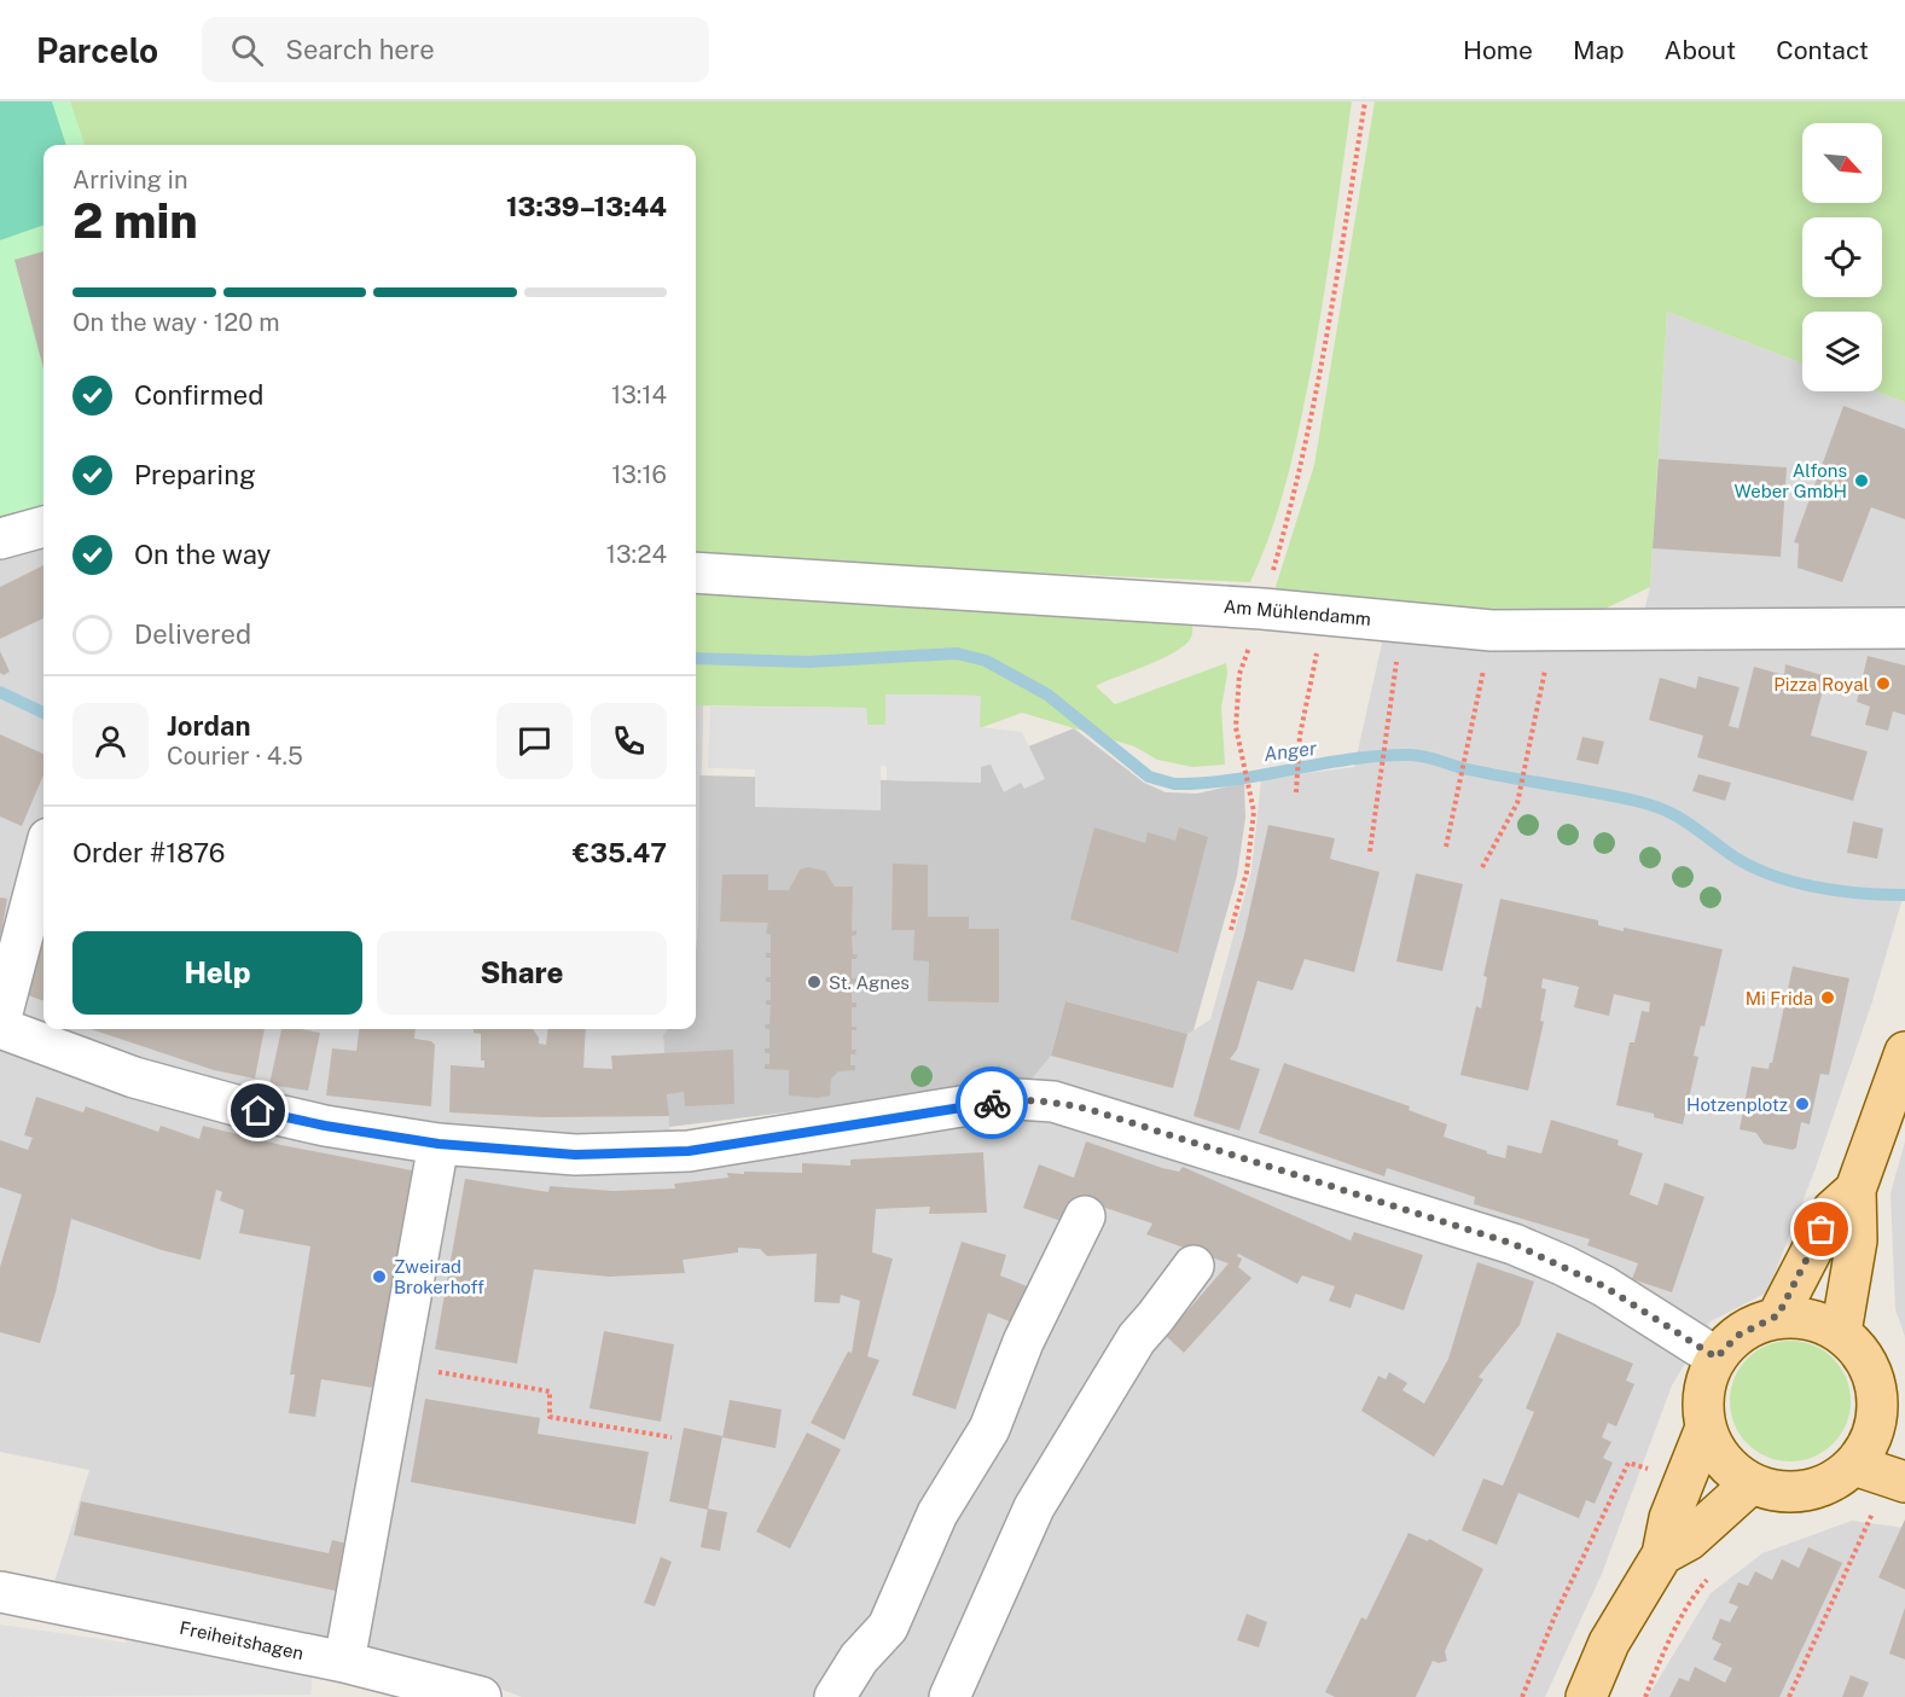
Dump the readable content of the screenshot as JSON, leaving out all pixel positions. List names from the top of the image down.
{
  "streets": {
    "street": ["Am Mühlendamm", "Freiheitshagen"]
  },
  "water": ["Anger"],
  "places": [
    "Alfons Weber GmbH",
    "Pizza Royal",
    "St. Agnes",
    "Mi Frida",
    "Hotzenplotz",
    "Zweirad Brokerhoff"
  ],
  "north": "bottom right",
  "page": {
    "header": "Parcelo",
    "search": "Search here",
    "nav": [
      "Home",
      "Map",
      "About",
      "Contact"
    ],
    "heading": ["2 min", "Arriving in", "13:39–13:44"],
    "panel": [
      "Jordan",
      "Courier · 4.5",
      "Order #1876",
      "€35.47"
    ],
    "bar": "On the way · 120 m",
    "list": [
      ["Confirmed", "13:14"],
      ["Preparing", "13:16"],
      ["On the way", "13:24"],
      "Delivered"
    ],
    "buttons": ["Help", "Share"]
  }
}
